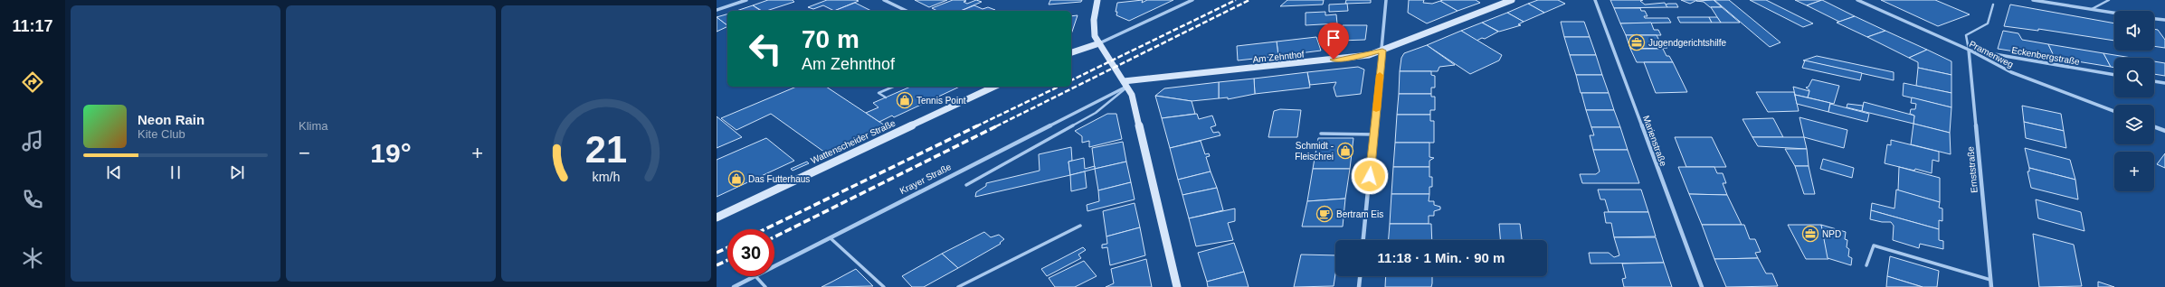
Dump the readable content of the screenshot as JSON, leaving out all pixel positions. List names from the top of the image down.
{
  "streets": {
    "main road": ["Am Zehnthof", "Wattenscheider Straße"],
    "street": [
      "Pramenweg",
      "Eckenbergstraße",
      "Marienstraße",
      "Ernststraße",
      "Krayer Straße"
    ]
  },
  "crossings": [
    ["Pramenweg", "Eckenbergstraße"],
    ["Pramenweg", "Ernststraße"],
    ["Eckenbergstraße", "Ernststraße"],
    ["Am Zehnthof", "Krayer Straße"]
  ],
  "places": {
    "office": ["Jugendgerichtshilfe", "NPD"],
    "shop": ["Tennis Point", "Schmidt - Fleischrei", "Das Futterhaus"],
    "cafe": ["Bertram Eis"]
  },
  "page": {
    "tabs": "11:17",
    "tile": "Klima",
    "map_buttons": "+",
    "turn": ["70 m", "Am Zehnthof"],
    "song": ["Neon Rain", "Kite Club"],
    "heat": ["−", "19°", "+"],
    "limit": "30",
    "trip": "11:18 · 1 Min. · 90 m",
    "gauge": ["21", "km/h"]
  }
}
